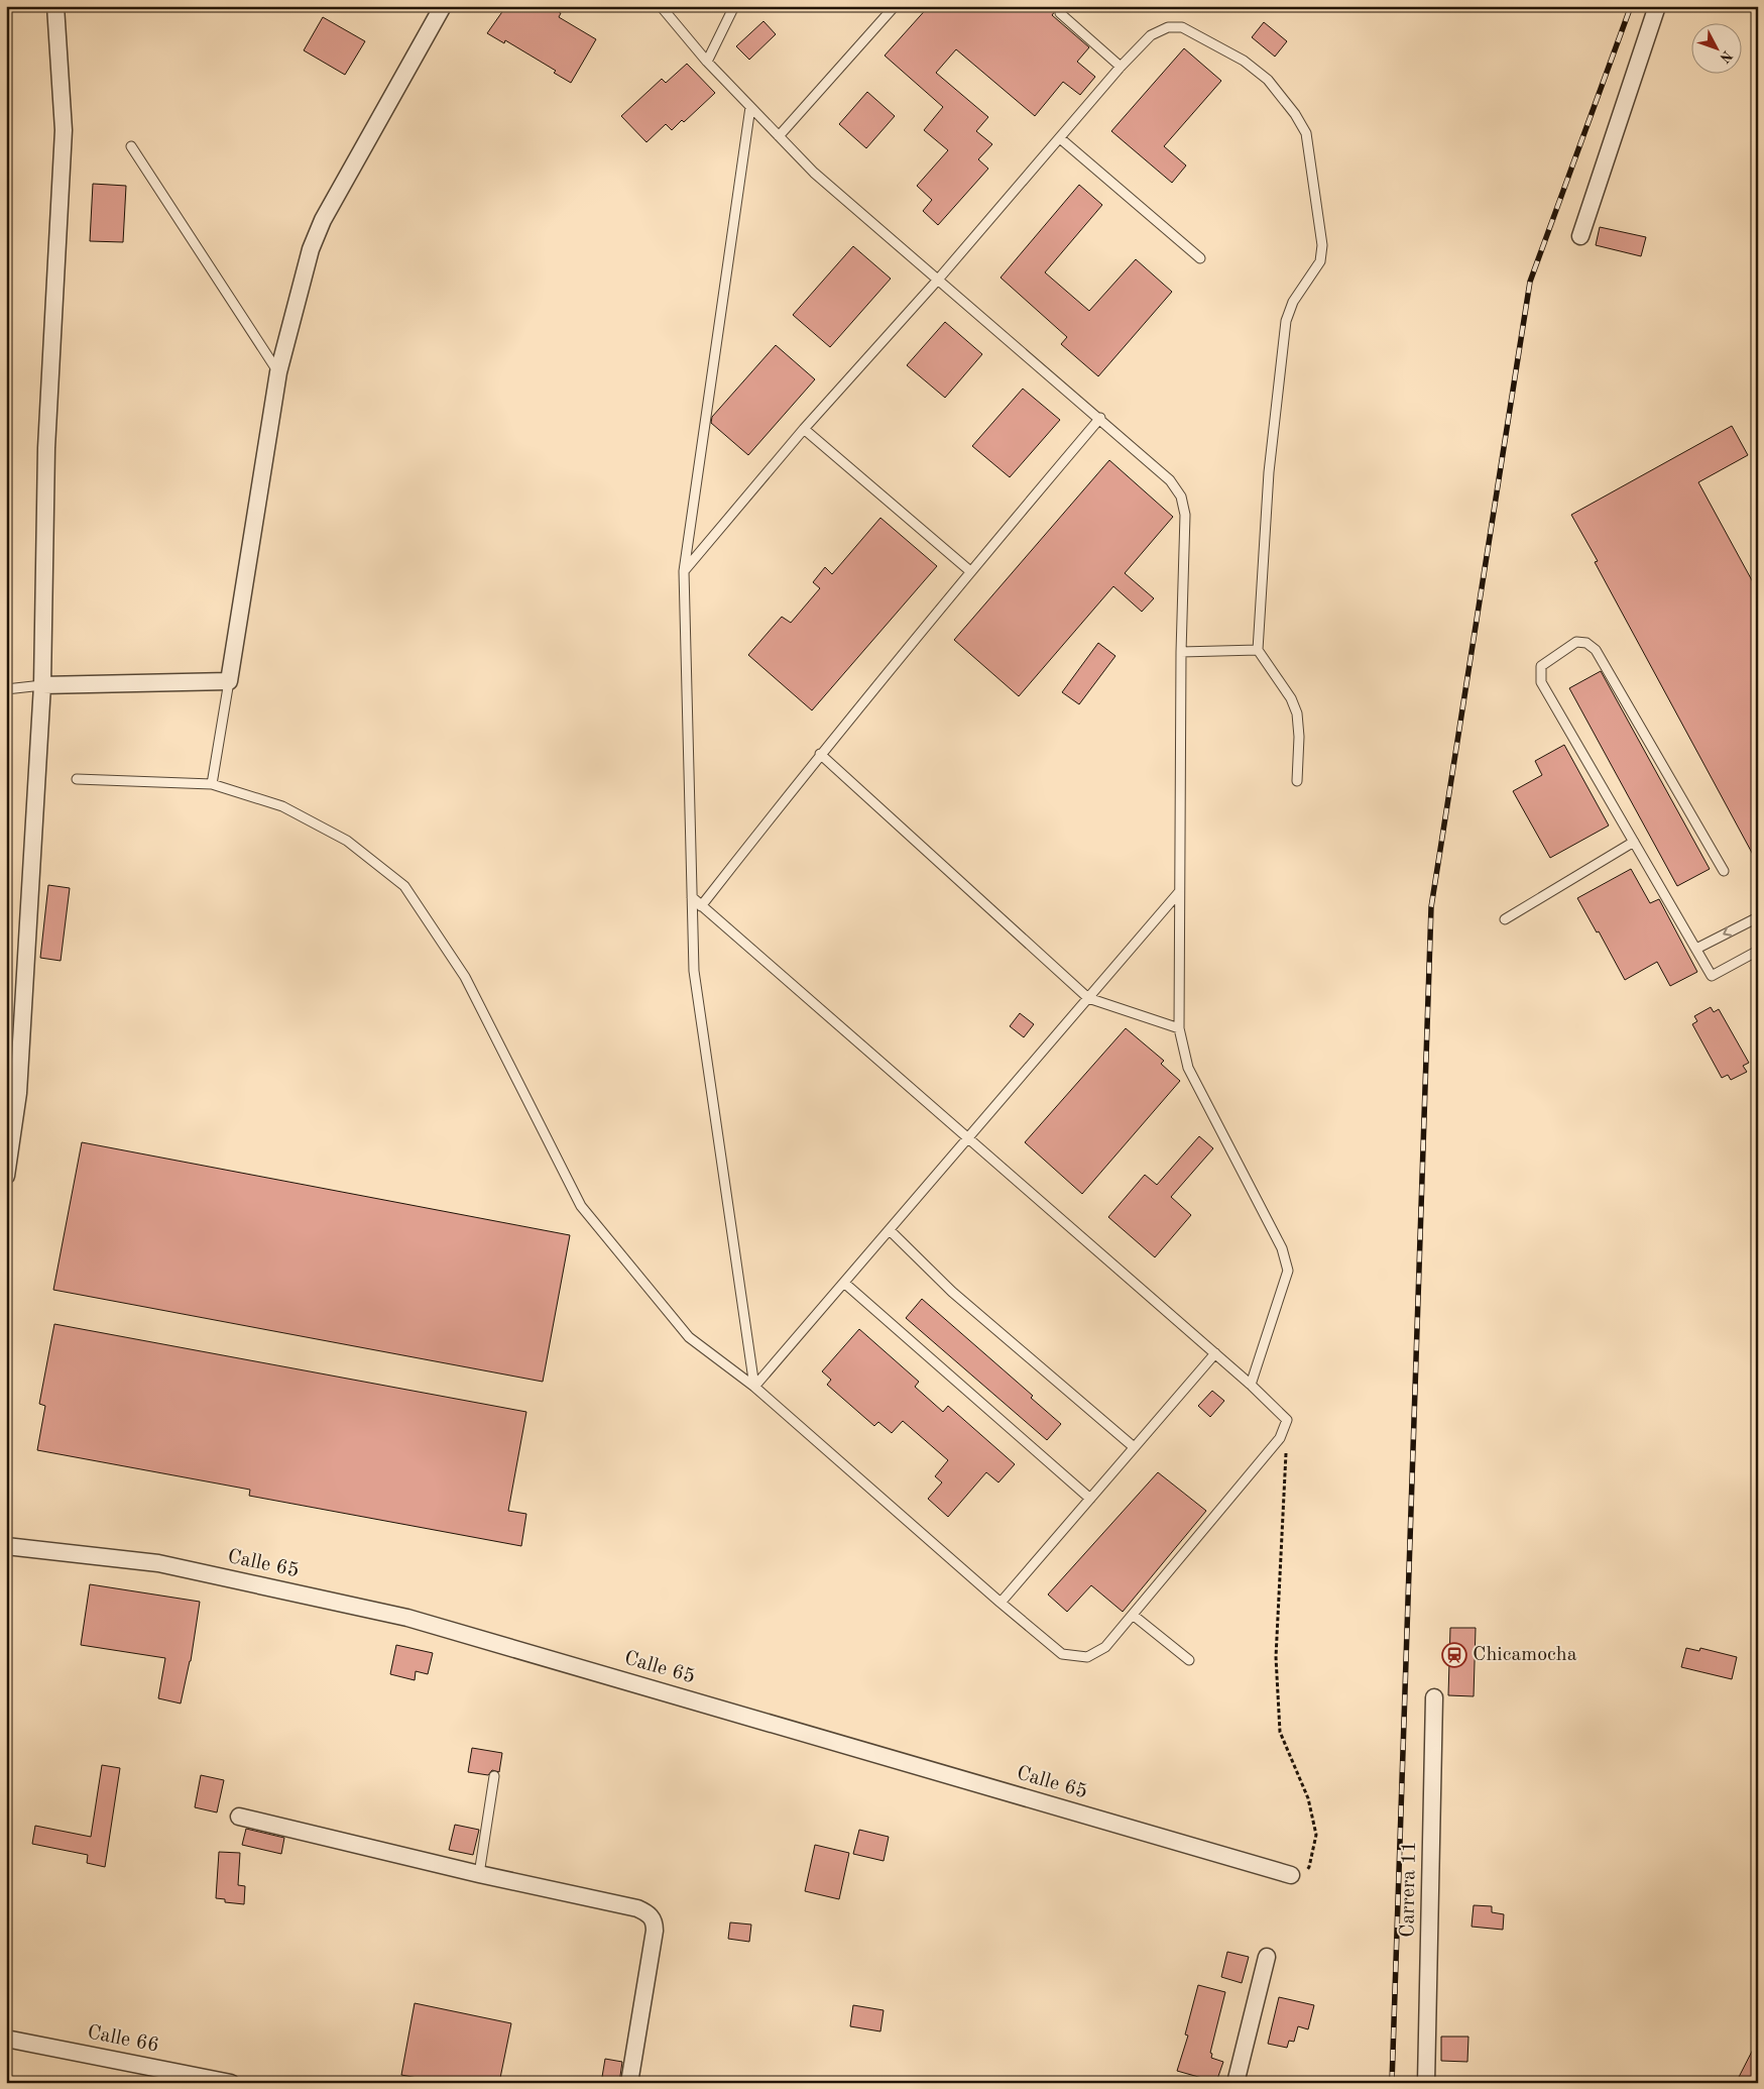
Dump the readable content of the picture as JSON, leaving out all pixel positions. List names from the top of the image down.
{
  "streets": {
    "street": ["Calle 65", "Carrera 11", "Calle 66"]
  },
  "places": {
    "station": ["Chicamocha"]
  },
  "north": "bottom right"
}
